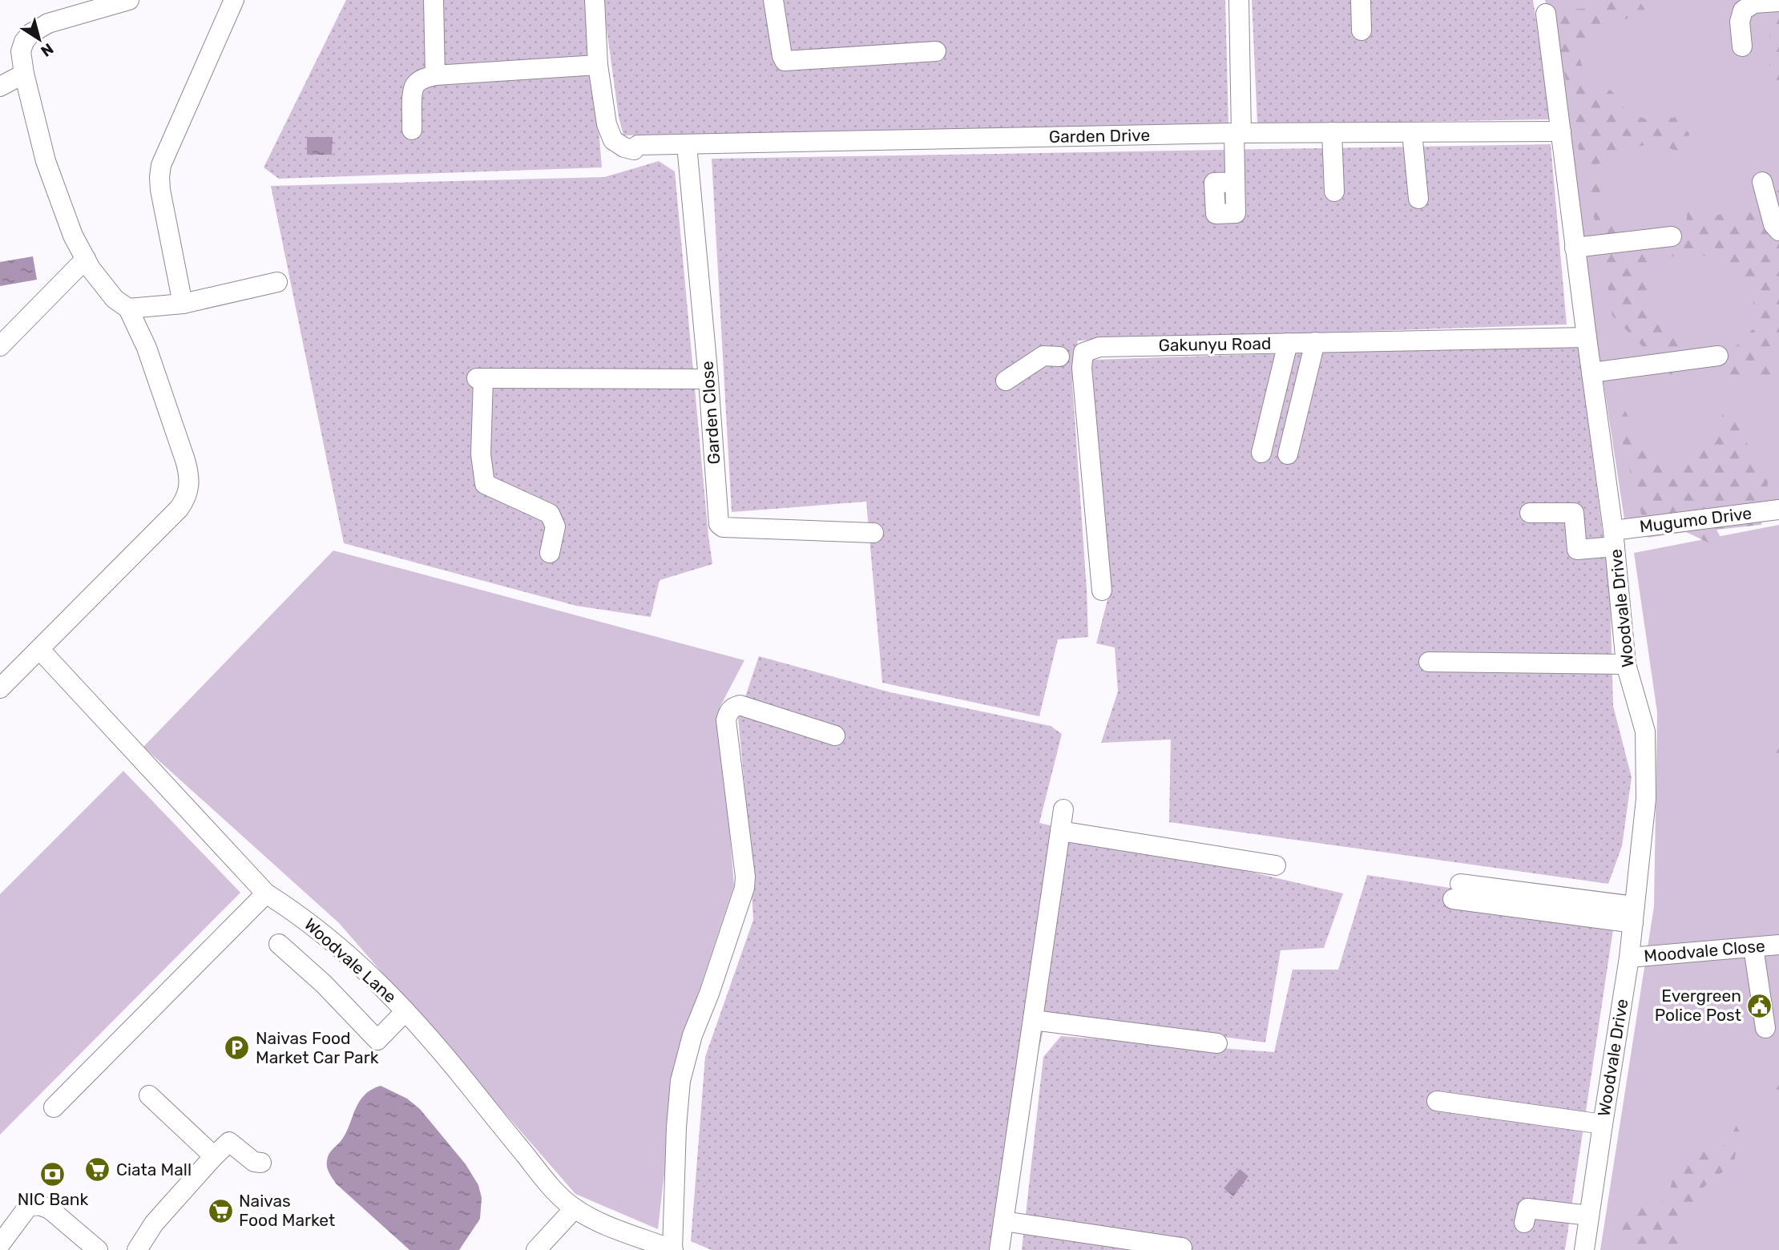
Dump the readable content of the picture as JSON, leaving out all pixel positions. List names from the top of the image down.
{
  "streets": {
    "street": [
      "Garden Drive",
      "Gakunyu Road",
      "Garden Close",
      "Mugumo Drive",
      "Woodvale Drive",
      "Moodvale Close",
      "Woodvale Lane"
    ]
  },
  "crossings": [
    ["Garden Drive", "Garden Close"],
    ["Garden Drive", "Woodvale Drive"],
    ["Gakunyu Road", "Woodvale Drive"],
    ["Mugumo Drive", "Woodvale Drive"],
    ["Woodvale Drive", "Moodvale Close"]
  ],
  "places": {
    "public building": ["Evergreen Police Post"],
    "parking": ["Naivas Food Market Car Park"],
    "supermarket": ["Ciata Mall", "Naivas Food Market"],
    "bank": ["NIC Bank"]
  },
  "north": "bottom right"
}
